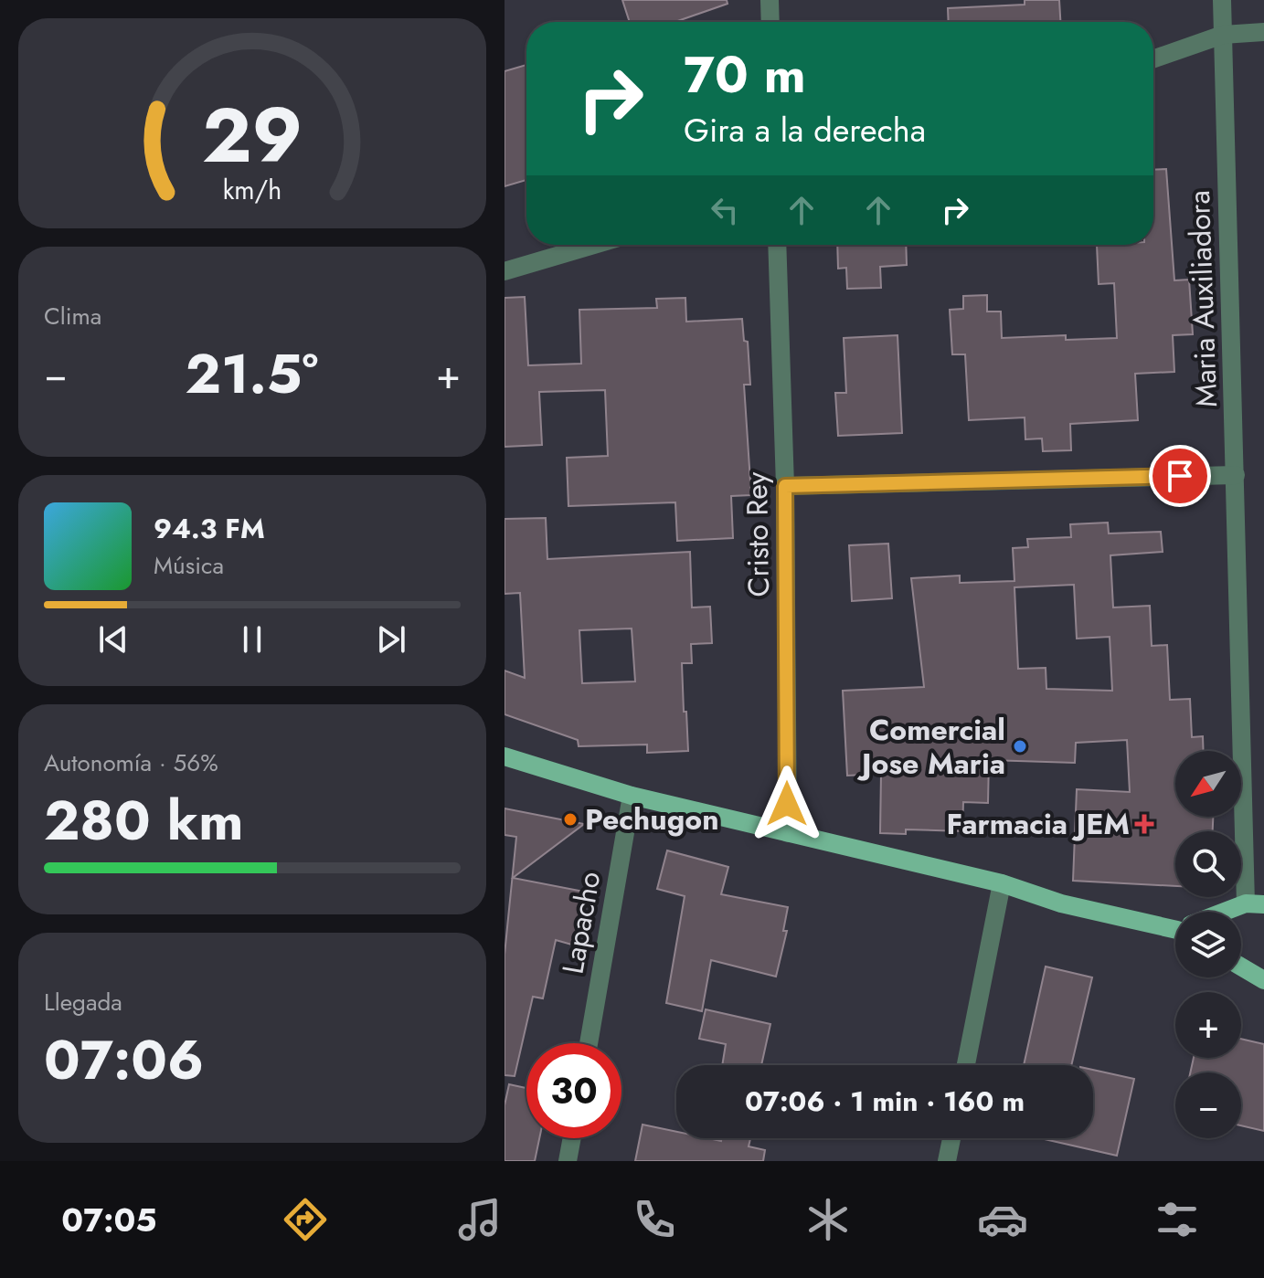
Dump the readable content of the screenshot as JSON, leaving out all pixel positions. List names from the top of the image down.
{
  "streets": {
    "street": ["Maria Auxiliadora", "Cristo Rey", "Lapacho"]
  },
  "places": {
    "other": ["Comercial Jose Maria", "Pechugon"],
    "health": ["Farmacia JEM"]
  },
  "north": "bottom left",
  "page": {
    "turn": ["70 m", "Gira a la derecha"],
    "tile": [
      "Clima",
      ["Autonomía · 56%", "280 km"],
      ["Llegada", "07:06"]
    ],
    "heat": ["−", "21.5°", "+"],
    "song": ["94.3 FM", "Música"],
    "map_buttons": ["+", "−"],
    "limit": "30",
    "trip": "07:06 · 1 min · 160 m",
    "tabs": "07:05",
    "gauge": ["29", "km/h"]
  }
}
